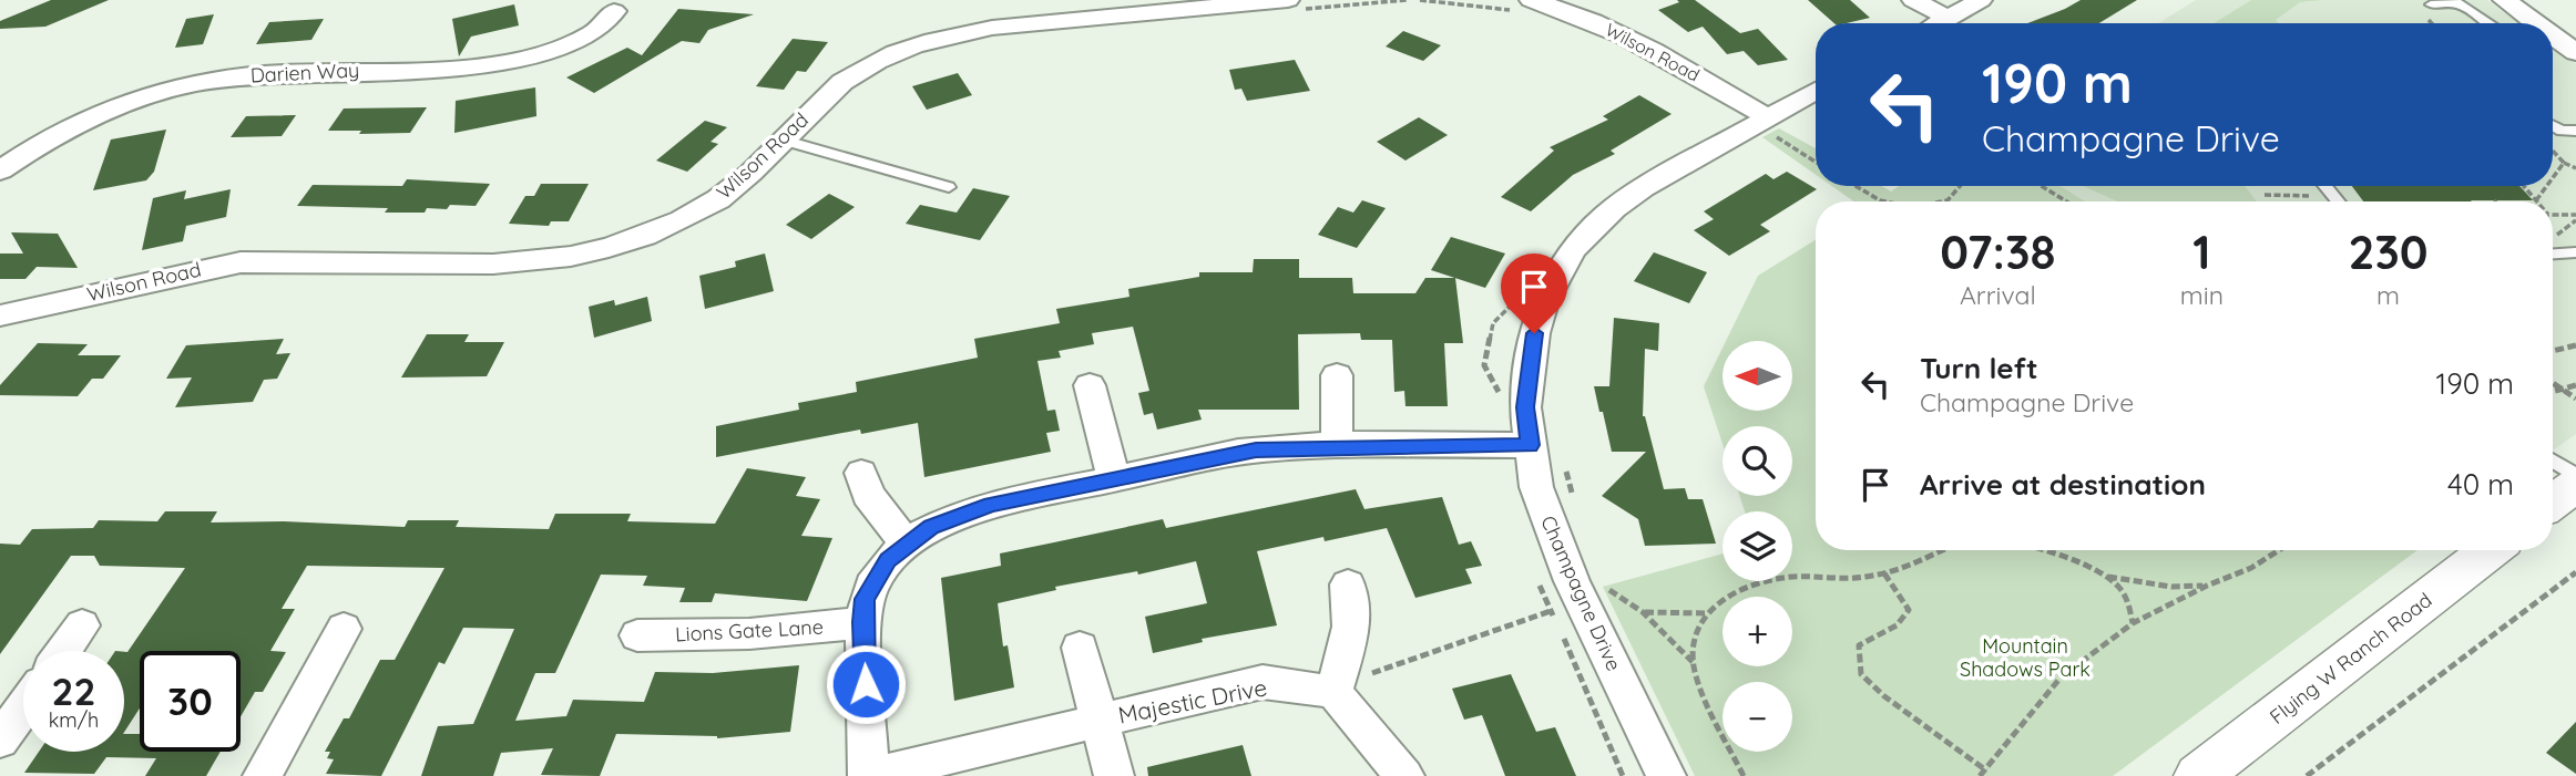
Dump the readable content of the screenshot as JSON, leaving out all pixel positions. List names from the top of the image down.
{
  "streets": {
    "street": [
      "Wilson Road",
      "Darien Way",
      "Champagne Drive",
      "Lions Gate Lane",
      "Flying W Ranch Road",
      "Majestic Drive"
    ]
  },
  "crossings": [
    ["Wilson Road", "Champagne Drive"]
  ],
  "parks": ["Mountain Shadows Park"],
  "north": "left",
  "page": {
    "turn": ["190 m", "Champagne Drive"],
    "eta": [
      "07:38",
      "Arrival",
      "1",
      "min",
      "230",
      "m"
    ],
    "list": [
      {
        "name": "Turn left",
        "note": "Champagne Drive",
        "value": "190 m"
      },
      {
        "name": "Arrive at destination",
        "value": "40 m"
      }
    ],
    "map_buttons": ["+", "−"],
    "speed": "22 km/h",
    "limit": "30"
  }
}
